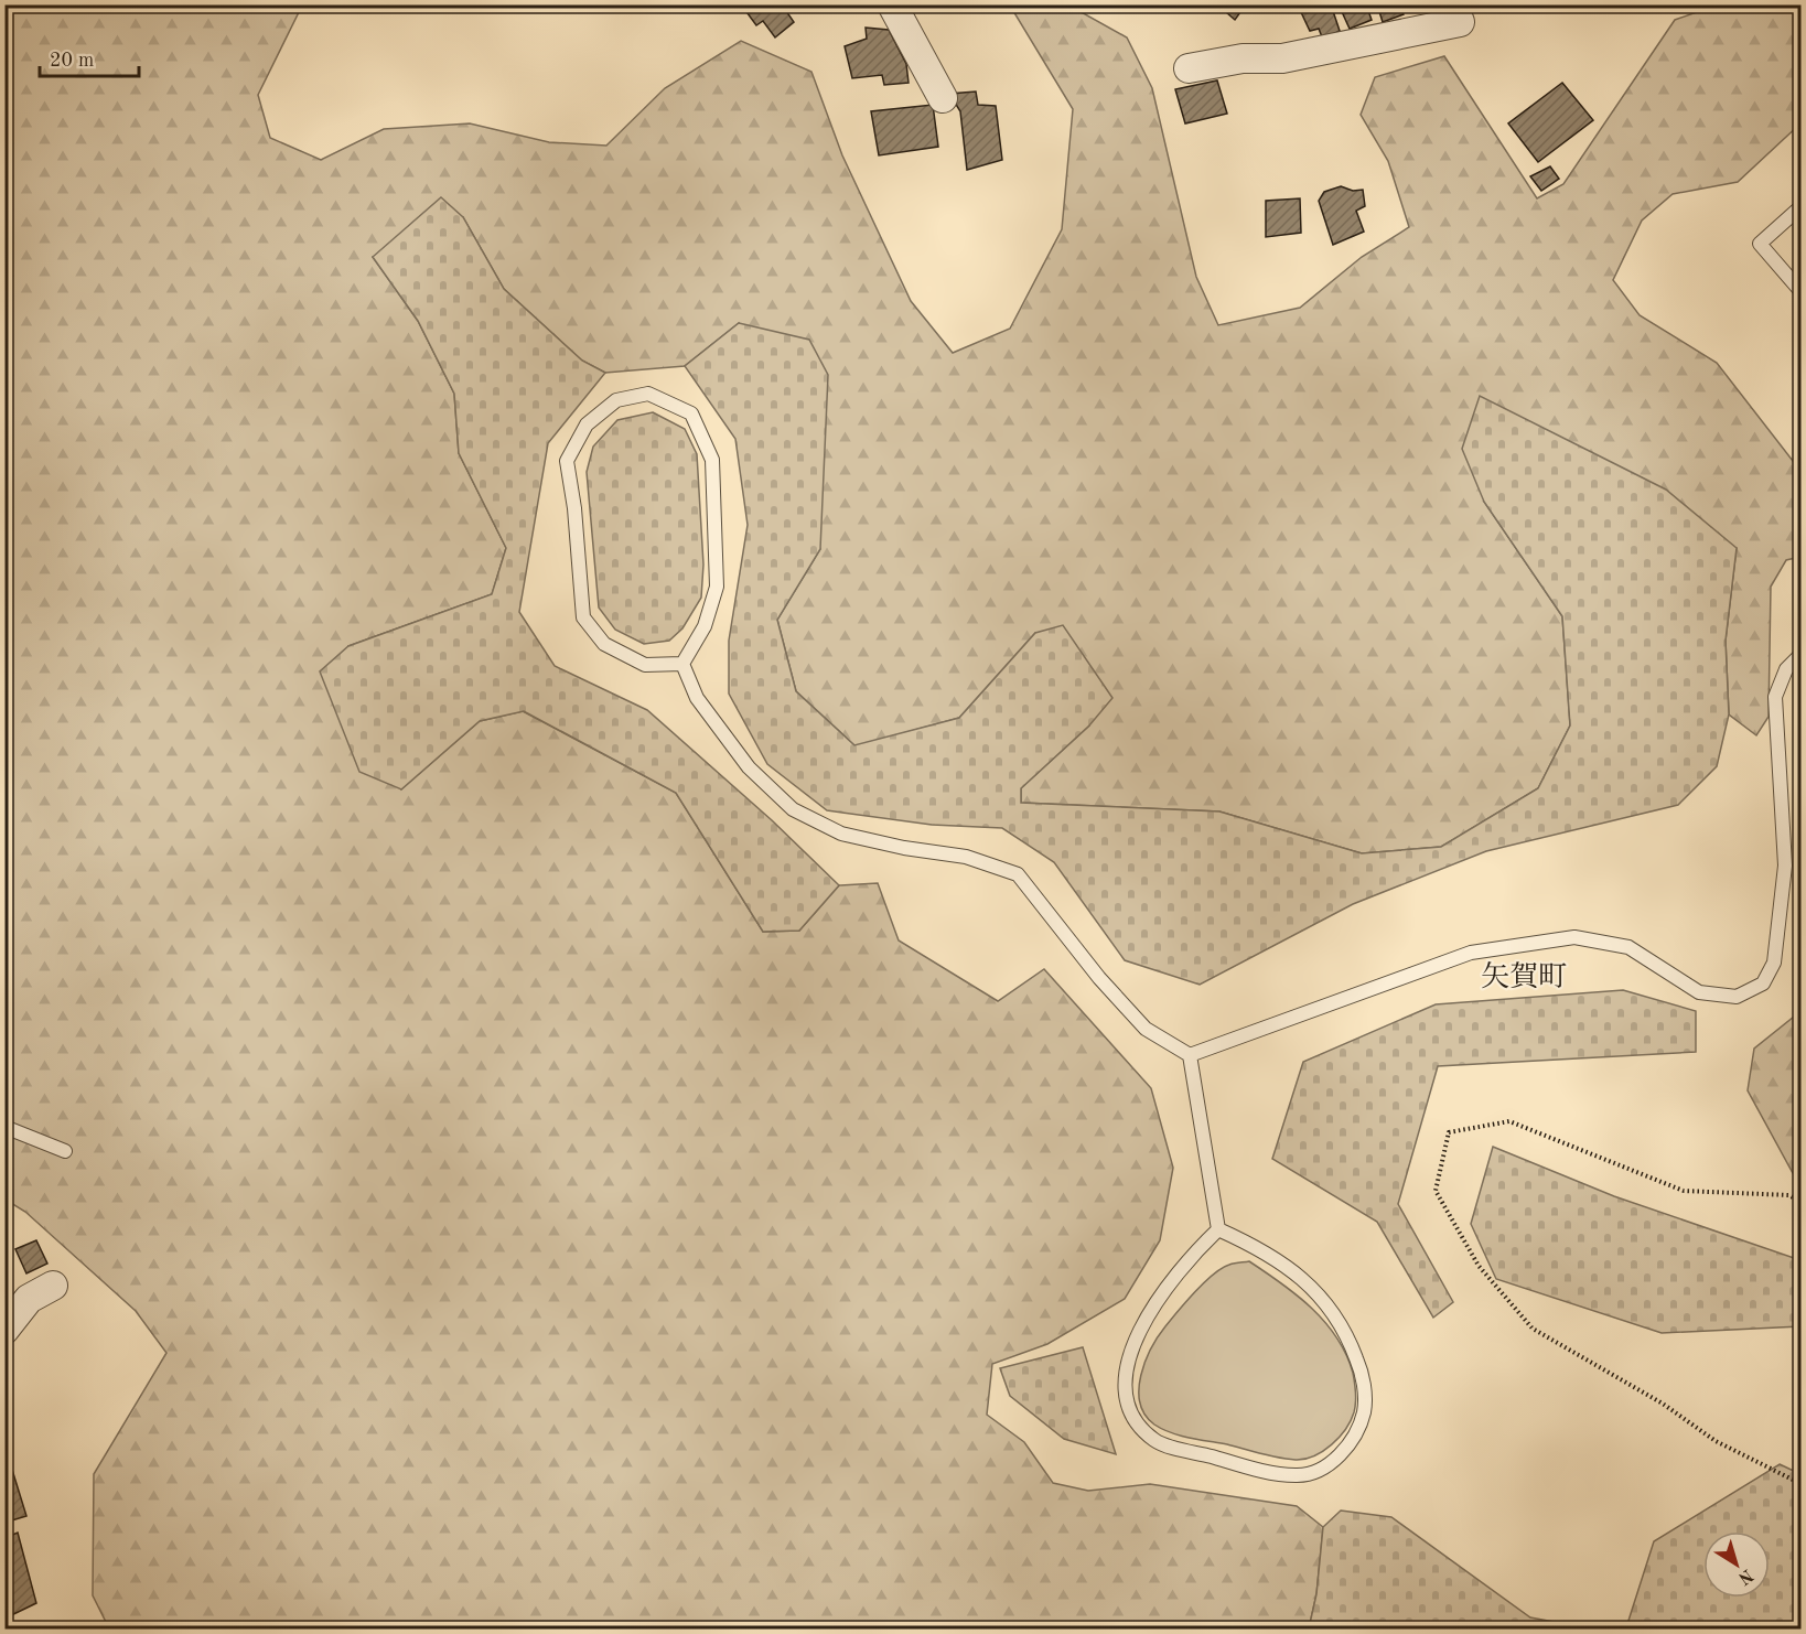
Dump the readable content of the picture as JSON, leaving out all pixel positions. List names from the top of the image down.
{
  "districts": ["矢賀町"],
  "scale_bar": "20 m",
  "north": "bottom right"
}
